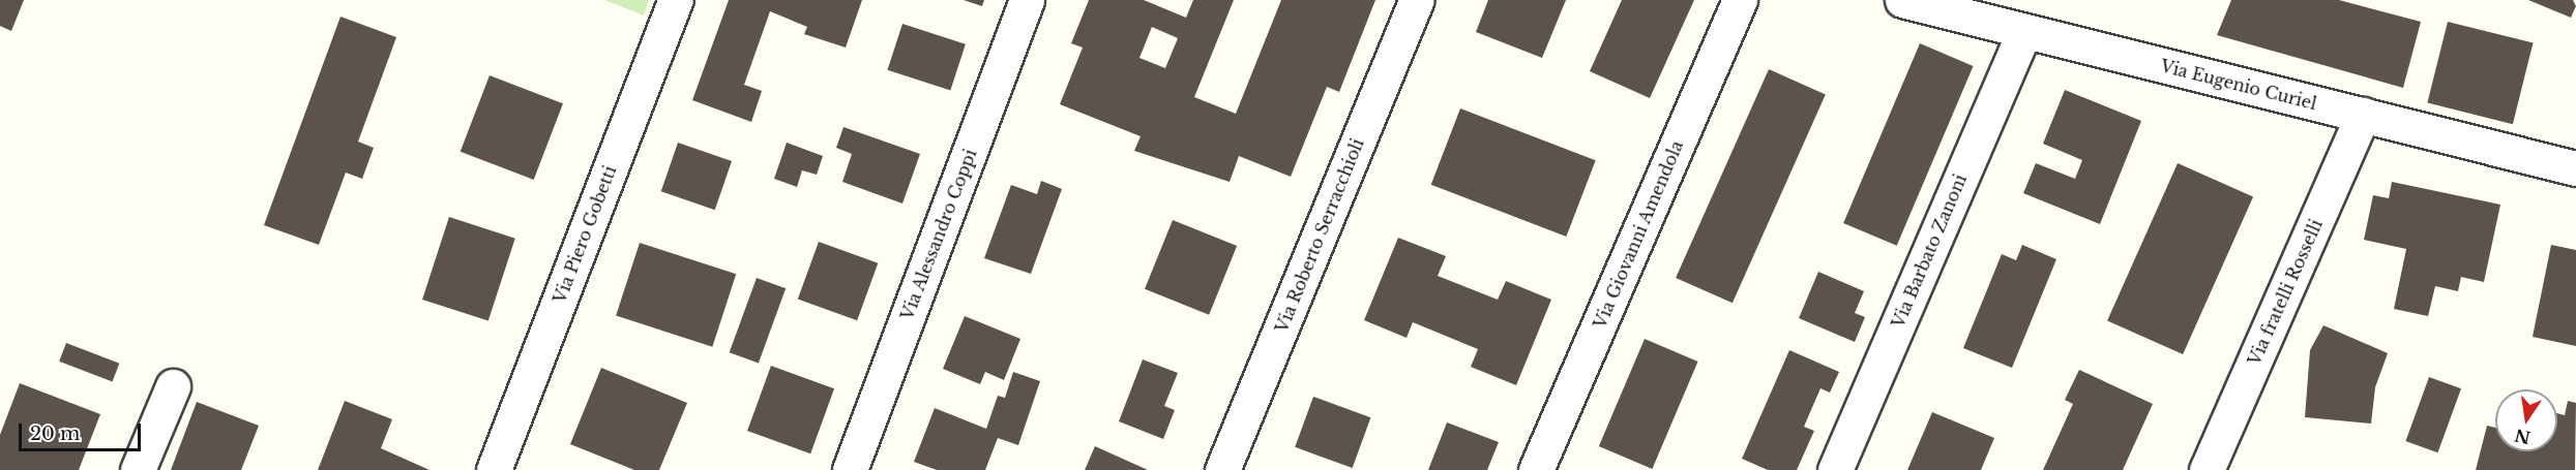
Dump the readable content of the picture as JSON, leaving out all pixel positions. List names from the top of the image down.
{
  "streets": {
    "street": [
      "Via Eugenio Curiel",
      "Via Piero Gobetti",
      "Via Alessandro Coppi",
      "Via Giovanni Amendola",
      "Via Roberto Serracchioli",
      "Via Barbato Zanoni",
      "Via fratelli Rosselli"
    ]
  },
  "crossings": [
    ["Via Eugenio Curiel", "Via Barbato Zanoni"],
    ["Via Eugenio Curiel", "Via fratelli Rosselli"]
  ],
  "scale_bar": "20 m",
  "north": "bottom"
}
